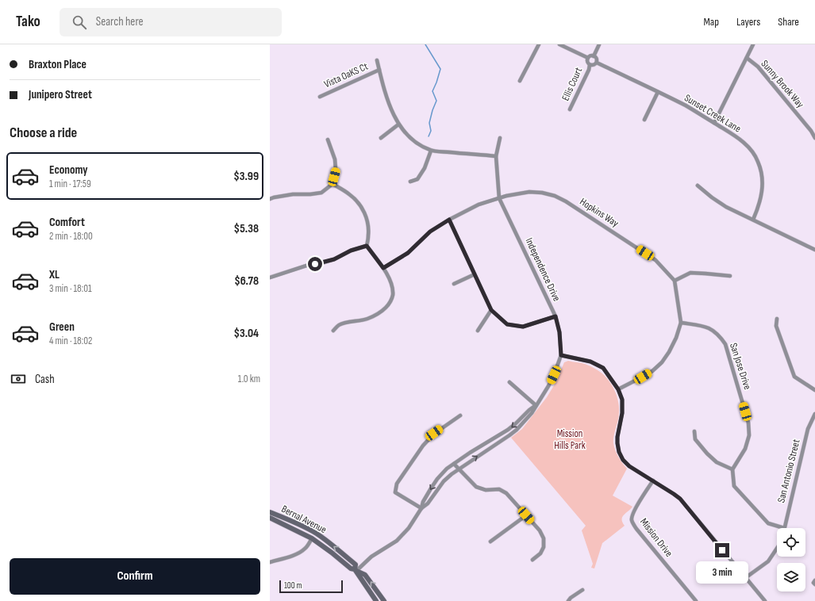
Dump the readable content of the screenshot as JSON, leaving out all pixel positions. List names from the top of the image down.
{
  "streets": {
    "main road": ["Bernal Avenue"],
    "street": [
      "Vista OaKS Ct",
      "Ellis Court",
      "Sunny Brook Way",
      "Sunset Creek Lane",
      "Hopkins Way",
      "Independence Drive",
      "San Jose Drive",
      "San Antonio Street",
      "Mission Drive"
    ]
  },
  "crossings": [
    ["Ellis Court", "Sunset Creek Lane"],
    ["Hopkins Way", "Independence Drive"],
    ["Independence Drive", "Bernal Avenue"]
  ],
  "parks": ["Mission Hills Park"],
  "scale_bar": "100 m",
  "page": {
    "header": "Tako",
    "search": "Search here",
    "nav": ["Map", "Layers", "Share"],
    "banner": ["Braxton Place", "Junipero Street"],
    "heading": "Choose a ride",
    "list": [
      {
        "name": "Economy",
        "note": "1 min · 17:59",
        "value": "$3.99"
      },
      {
        "name": "Comfort",
        "note": "2 min · 18:00",
        "value": "$5.38"
      },
      {
        "name": "XL",
        "note": "3 min · 18:01",
        "value": "$6.78"
      },
      {
        "name": "Green",
        "note": "4 min · 18:02",
        "value": "$3.04"
      }
    ],
    "pay": ["Cash", "1.0 km"],
    "buttons": "Confirm",
    "bubble": "3 min",
    "scale": "100 m"
  }
}
